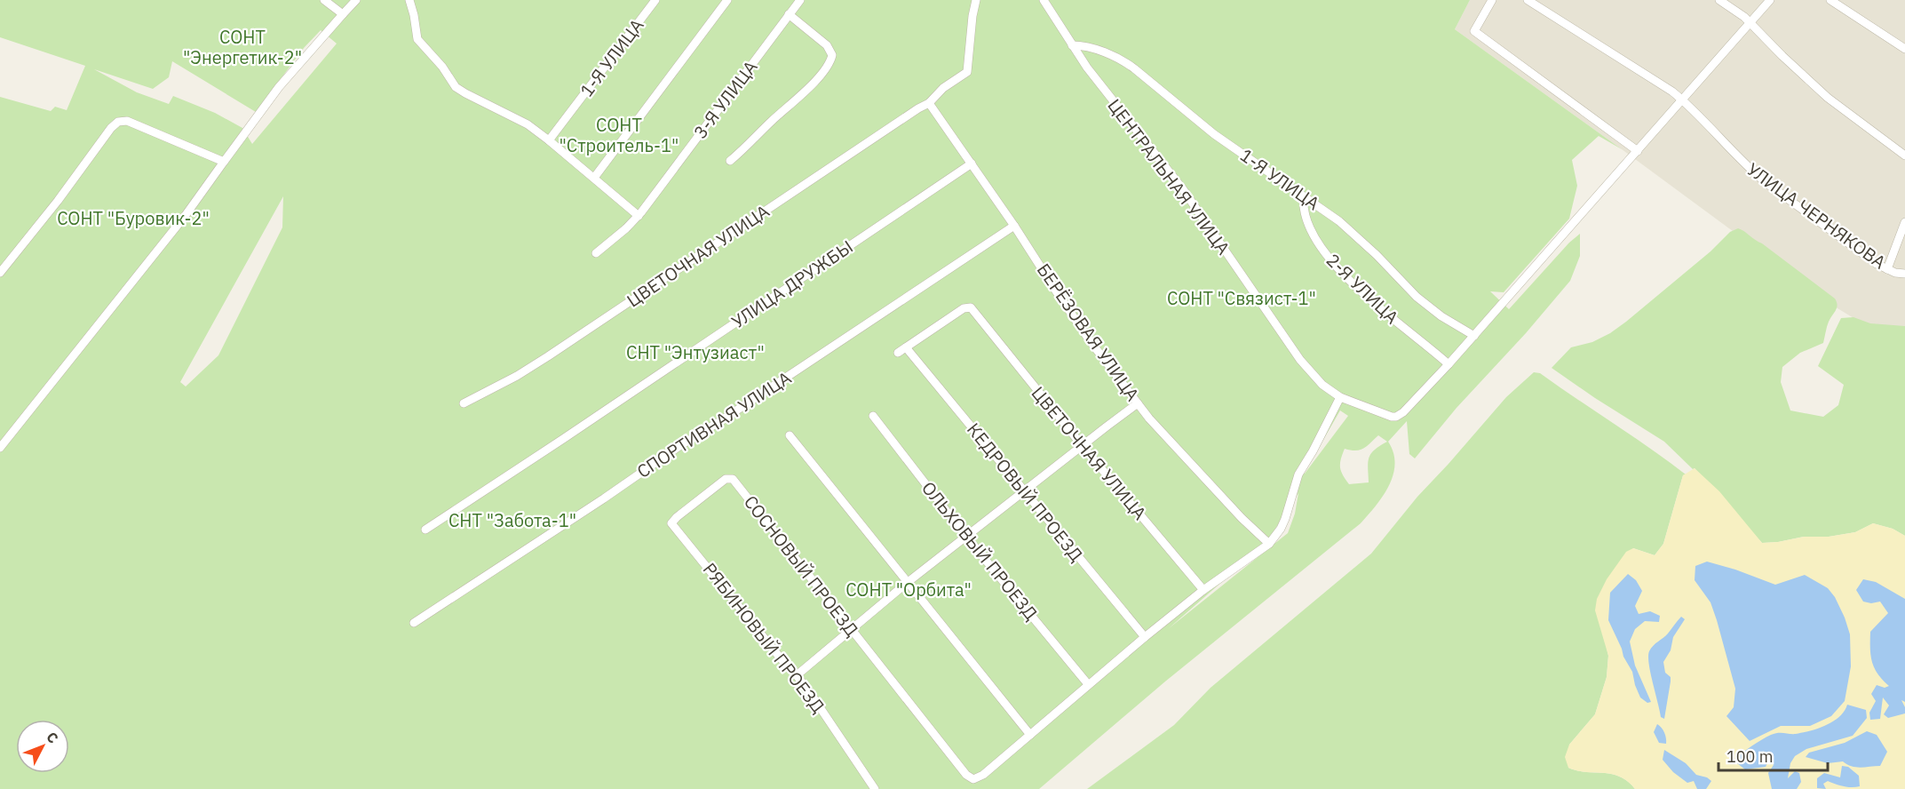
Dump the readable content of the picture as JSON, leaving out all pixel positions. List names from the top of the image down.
{
  "streets": {
    "street": [
      "1-Я УЛИЦА",
      "3-Я УЛИЦА",
      "ЦЕНТРАЛЬНАЯ УЛИЦА",
      "УЛИЦА ЧЕРНЯКОВА",
      "ЦВЕТОЧНАЯ УЛИЦА",
      "УЛИЦА ДРУЖБЫ",
      "2-Я УЛИЦА",
      "БЕРЁЗОВАЯ УЛИЦА",
      "СПОРТИВНАЯ УЛИЦА",
      "КЕДРОВЫЙ ПРОЕЗД",
      "ОЛЬХОВЫЙ ПРОЕЗД",
      "СОСНОВЫЙ ПРОЕЗД",
      "РЯБИНОВЫЙ ПРОЕЗД"
    ]
  },
  "crossings": [
    ["1-Я УЛИЦА", "ЦЕНТРАЛЬНАЯ УЛИЦА"],
    ["1-Я УЛИЦА", "2-Я УЛИЦА"],
    ["ЦЕНТРАЛЬНАЯ УЛИЦА", "2-Я УЛИЦА"],
    ["ЦВЕТОЧНАЯ УЛИЦА", "БЕРЁЗОВАЯ УЛИЦА"],
    ["ЦВЕТОЧНАЯ УЛИЦА", "КЕДРОВЫЙ ПРОЕЗД"],
    ["УЛИЦА ДРУЖБЫ", "БЕРЁЗОВАЯ УЛИЦА"],
    ["БЕРЁЗОВАЯ УЛИЦА", "СПОРТИВНАЯ УЛИЦА"],
    ["СОСНОВЫЙ ПРОЕЗД", "РЯБИНОВЫЙ ПРОЕЗД"]
  ],
  "parks": [
    "СОНТ \"Энергетик-2\"",
    "СОНТ \"Строитель-1\"",
    "СОНТ \"Буровик-2\"",
    "СОНТ \"Связист-1\"",
    "СНТ \"Энтузиаст\"",
    "СНТ \"Забота-1\"",
    "СОНТ \"Орбита\""
  ],
  "scale_bar": "100 m",
  "north": "top right"
}
